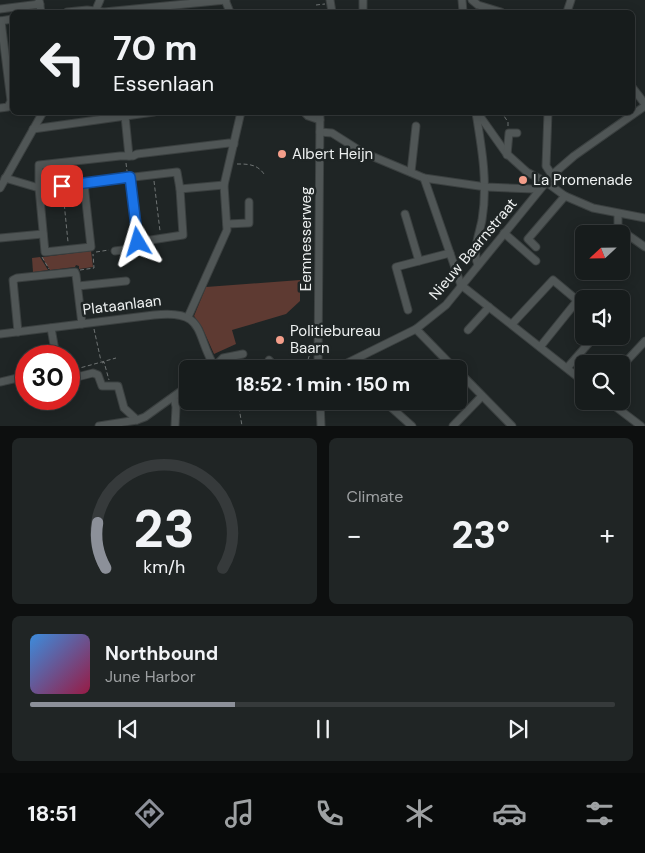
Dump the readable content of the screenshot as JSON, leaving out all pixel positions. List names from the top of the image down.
{
  "streets": {
    "street": ["Eemnesserweg", "Nieuw Baarnstraat", "Plataanlaan"]
  },
  "places": ["Albert Heijn", "La Promenade", "Politiebureau Baarn"],
  "north": "left",
  "page": {
    "turn": ["70 m", "Essenlaan"],
    "limit": "30",
    "trip": "18:52 · 1 min · 150 m",
    "tile": "Climate",
    "heat": ["−", "23°", "+"],
    "song": ["Northbound", "June Harbor"],
    "tabs": "18:51",
    "gauge": ["23", "km/h"]
  }
}
